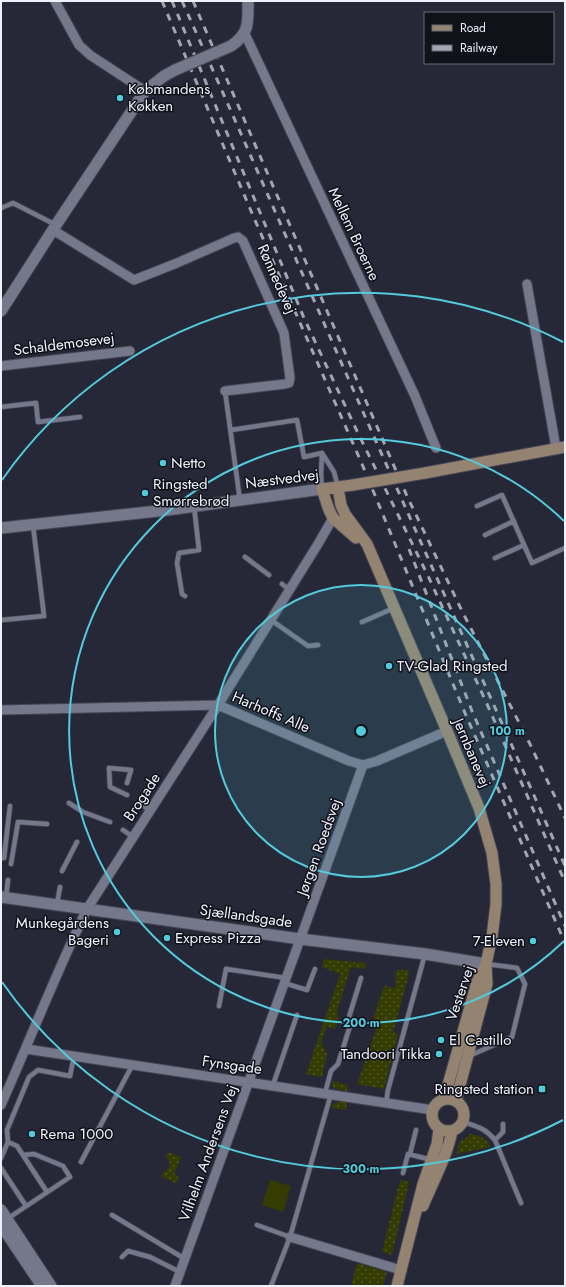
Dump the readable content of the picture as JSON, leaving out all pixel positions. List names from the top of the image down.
{
  "streets": {
    "main road": ["Næstvedvej", "Jernbanevej", "Vestervej"],
    "street": [
      "Mellem Broerne",
      "Rønnedevej",
      "Schaldemosevej",
      "Harhoffs Alle",
      "Brogade",
      "Jørgen Roedsvej",
      "Sjællandsgade",
      "Fynsgade",
      "Vilhelm Andersens Vej"
    ]
  },
  "crossings": [
    ["Næstvedvej", "Jernbanevej"],
    ["Harhoffs Alle", "Brogade"],
    ["Harhoffs Alle", "Jørgen Roedsvej"],
    ["Jernbanevej", "Brogade"],
    ["Jernbanevej", "Sjællandsgade"],
    ["Jernbanevej", "Vestervej"],
    ["Brogade", "Sjællandsgade"],
    ["Brogade", "Fynsgade"],
    ["Jørgen Roedsvej", "Sjællandsgade"],
    ["Jørgen Roedsvej", "Vilhelm Andersens Vej"],
    ["Sjællandsgade", "Vestervej"],
    ["Sjællandsgade", "Vilhelm Andersens Vej"],
    ["Vestervej", "Fynsgade"],
    ["Fynsgade", "Vilhelm Andersens Vej"]
  ],
  "places": {
    "other": [
      "Købmandens Køkken",
      "Netto",
      "Ringsted Smørrebrød",
      "TV-Glad Ringsted",
      "Munkegårdens Bageri",
      "Express Pizza",
      "7-Eleven",
      "El Castillo",
      "Tandoori Tikka",
      "Rema 1000"
    ],
    "transit": ["Ringsted station"]
  },
  "legend": ["Road", "Railway"],
  "rings": ["100 m", "200 m", "300 m"]
}
